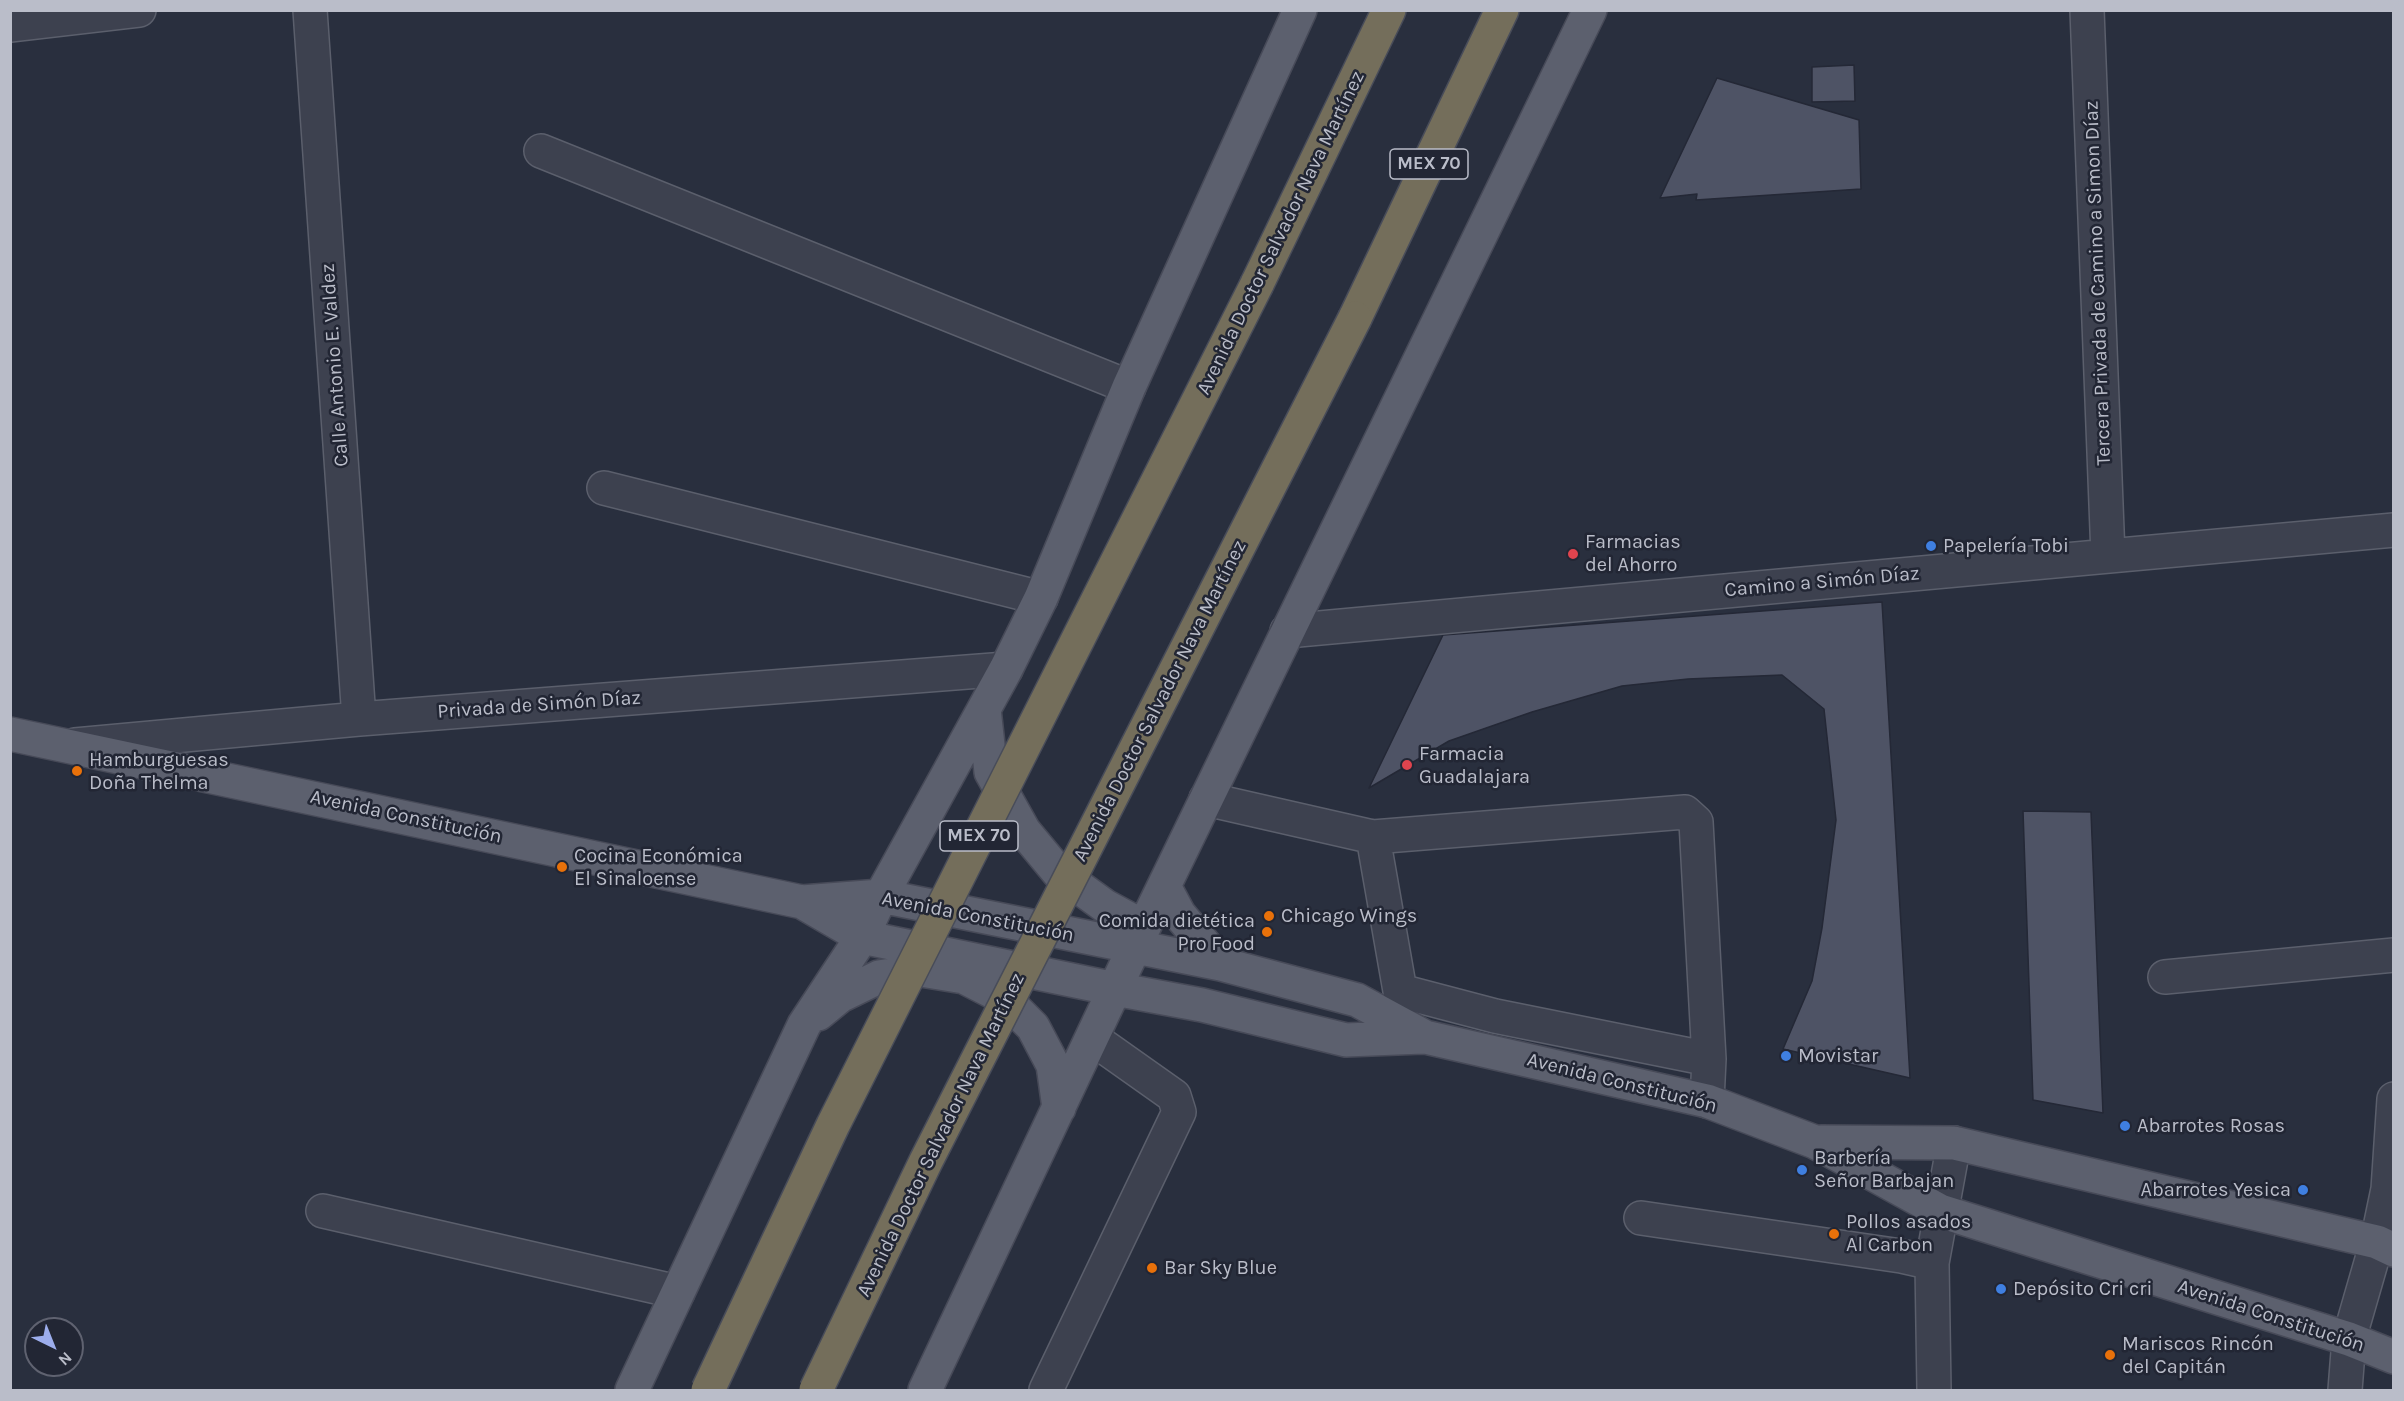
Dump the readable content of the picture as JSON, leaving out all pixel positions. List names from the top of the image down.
{
  "streets": {
    "highway": ["MEX 70", "Avenida Doctor Salvador Nava Martínez"],
    "main road": ["Avenida Constitución"],
    "street": [
      "Tercera Privada de Camino a Simon Díaz",
      "Calle Antonio E. Valdez",
      "Camino a Simón Díaz",
      "Privada de Simón Díaz"
    ]
  },
  "crossings": [
    ["Tercera Privada de Camino a Simon Díaz", "Camino a Simón Díaz"],
    ["Calle Antonio E. Valdez", "Privada de Simón Díaz"],
    ["Privada de Simón Díaz", "Avenida Constitución"]
  ],
  "places": [
    "Papelería Tobi",
    "Farmacias del Ahorro",
    "Farmacia Guadalajara",
    "Hamburguesas Doña Thelma",
    "Cocina Económica El Sinaloense",
    "Chicago Wings",
    "Comida dietética Pro Food",
    "Movistar",
    "Abarrotes Rosas",
    "Barbería Señor Barbajan",
    "Abarrotes Yesica",
    "Pollos asados Al Carbon",
    "Bar Sky Blue",
    "Depósito Cri cri",
    "Mariscos Rincón del Capitán"
  ],
  "north": "bottom right"
}
